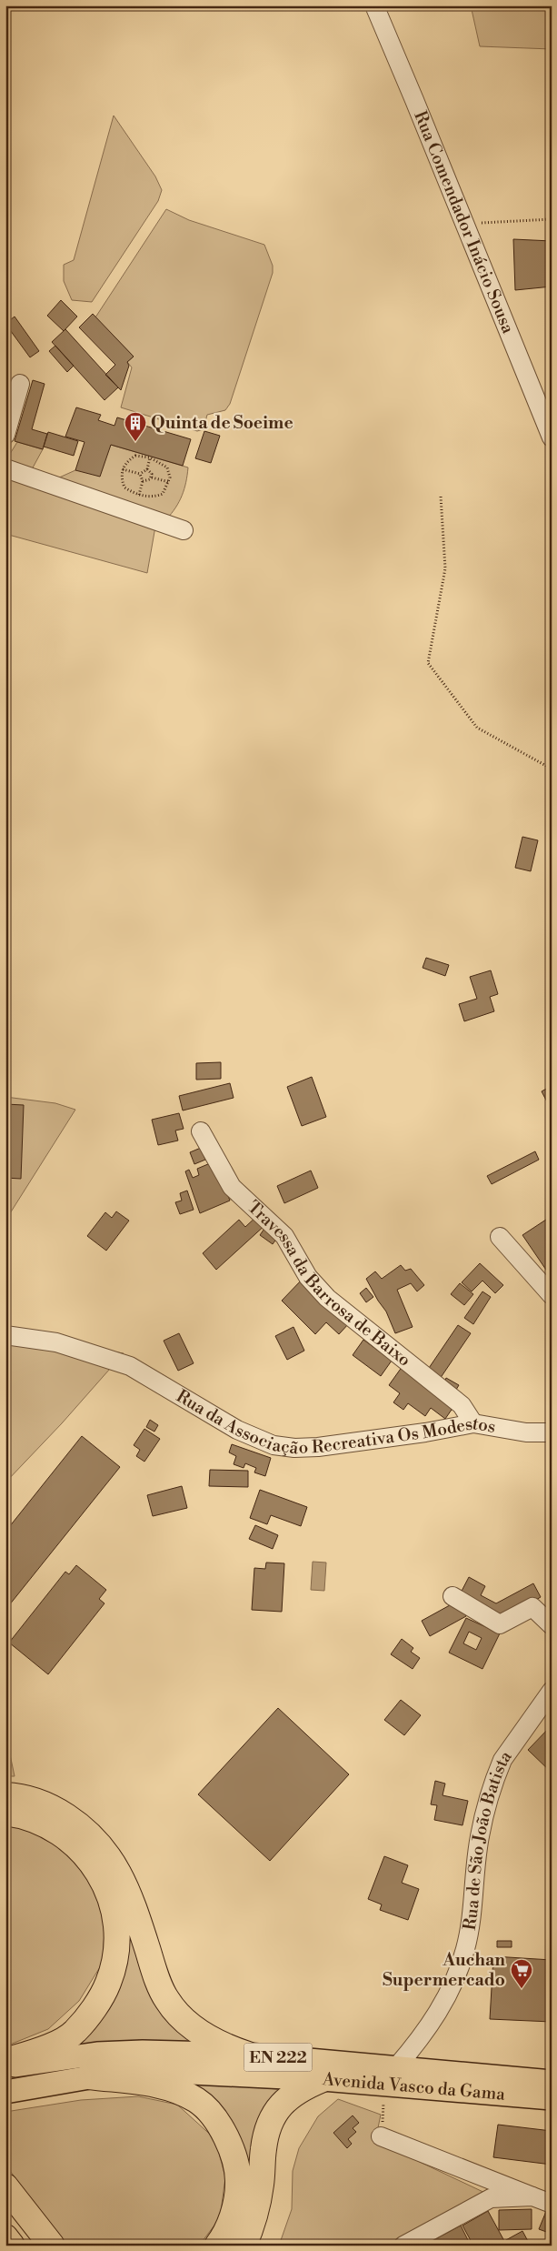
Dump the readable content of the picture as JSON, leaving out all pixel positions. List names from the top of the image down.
{
  "streets": {
    "main road": ["EN 222", "Avenida Vasco da Gama"],
    "street": [
      "Rua Comendador Inácio Sousa",
      "Travessa da Barrosa de Baixo",
      "Rua da Associação Recreativa Os Modestos",
      "Rua de São João Batista"
    ]
  },
  "crossings": [
    ["Travessa da Barrosa de Baixo", "Rua da Associação Recreativa Os Modestos"],
    ["Rua de São João Batista", "Avenida Vasco da Gama"]
  ],
  "places": {
    "building": ["Quinta de Soeime"],
    "supermarket": ["Auchan Supermercado"]
  }
}
